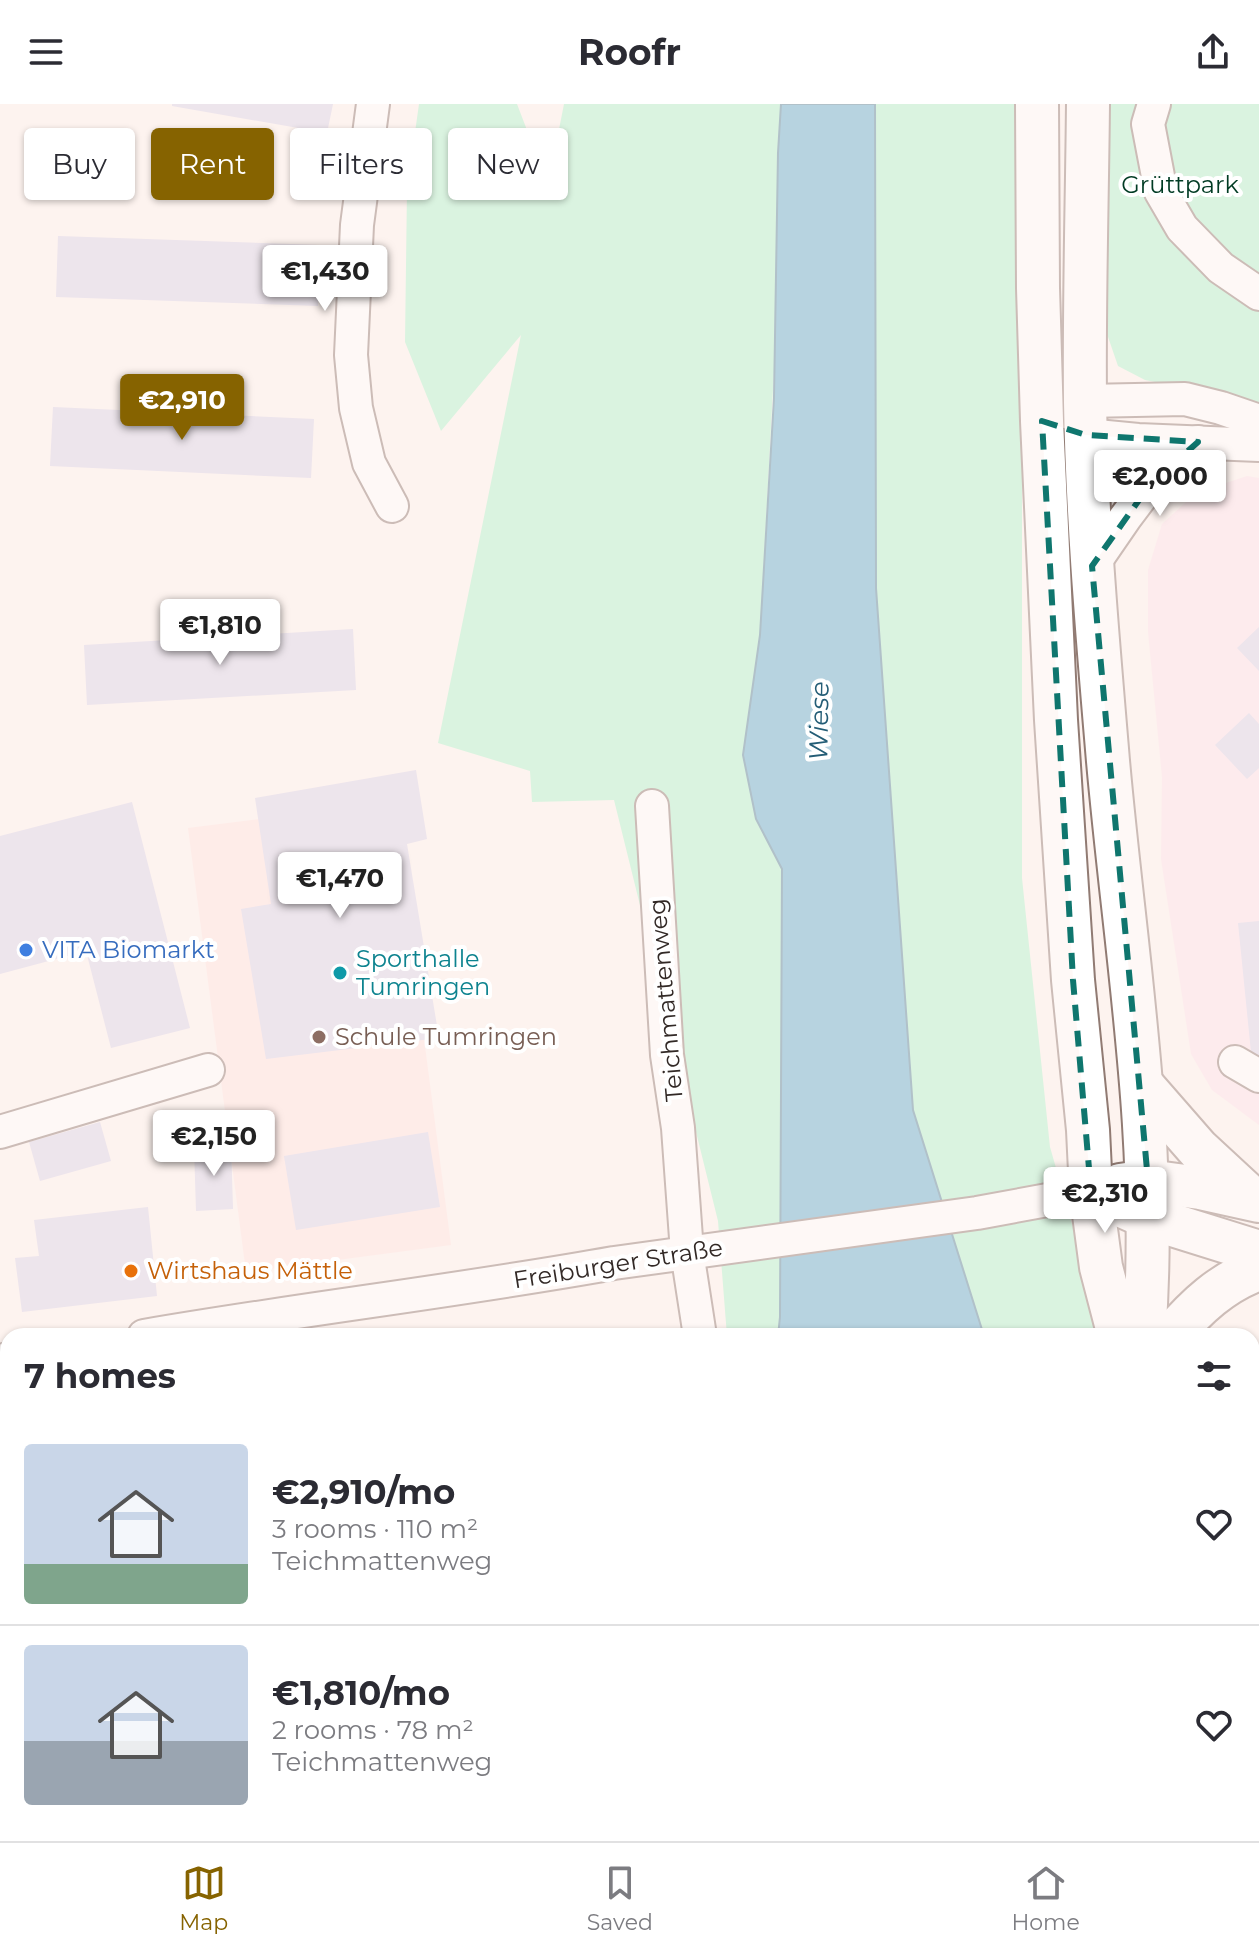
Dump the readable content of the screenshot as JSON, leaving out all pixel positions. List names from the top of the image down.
{
  "streets": {
    "street": ["Teichmattenweg", "Freiburger Straße"]
  },
  "crossings": [
    ["Teichmattenweg", "Freiburger Straße"]
  ],
  "water": ["Wiese"],
  "parks": ["Grüttpark"],
  "places": [
    "VITA Biomarkt",
    "Sporthalle Tumringen",
    "Schule Tumringen",
    "Wirtshaus Mättle"
  ],
  "page": {
    "header": "Roofr",
    "chip": [
      "Buy",
      "Rent",
      "Filters",
      "New"
    ],
    "price": [
      "€1,430",
      "€2,910",
      "€2,000",
      "€1,810",
      "€1,470",
      "€2,150",
      "€2,310"
    ],
    "heading": "7 homes",
    "list": [
      {
        "name": "€2,910/mo",
        "note": "3 rooms · 110 m² · Teichmattenweg"
      },
      {
        "name": "€1,810/mo",
        "note": "2 rooms · 78 m² · Teichmattenweg"
      }
    ],
    "tabs": ["Map", "Saved", "Home"]
  }
}
